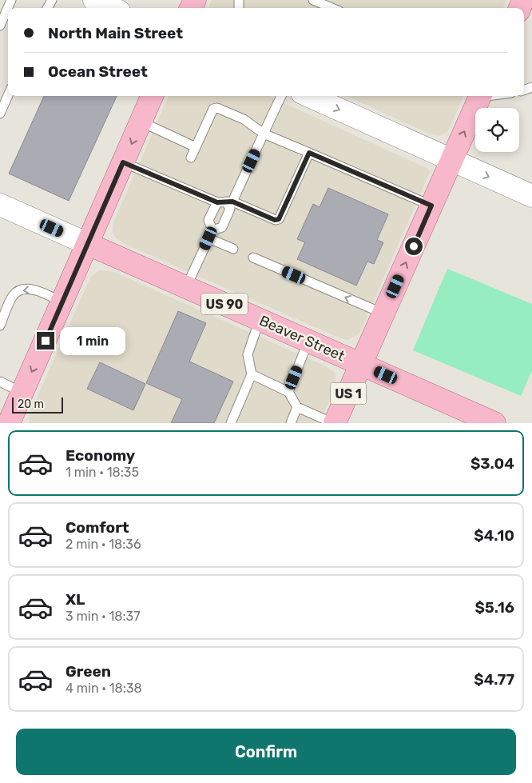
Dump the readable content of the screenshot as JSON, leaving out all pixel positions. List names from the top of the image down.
{
  "streets": {
    "main road": ["US 90", "Beaver Street", "US 1"]
  },
  "crossings": [
    ["Beaver Street", "US 1"]
  ],
  "scale_bar": "20 m",
  "page": {
    "banner": ["North Main Street", "Ocean Street"],
    "bubble": "1 min",
    "scale": "20 m",
    "list": [
      {
        "name": "Economy",
        "note": "1 min · 18:35",
        "value": "$3.04"
      },
      {
        "name": "Comfort",
        "note": "2 min · 18:36",
        "value": "$4.10"
      },
      {
        "name": "XL",
        "note": "3 min · 18:37",
        "value": "$5.16"
      },
      {
        "name": "Green",
        "note": "4 min · 18:38",
        "value": "$4.77"
      }
    ],
    "buttons": "Confirm"
  }
}
